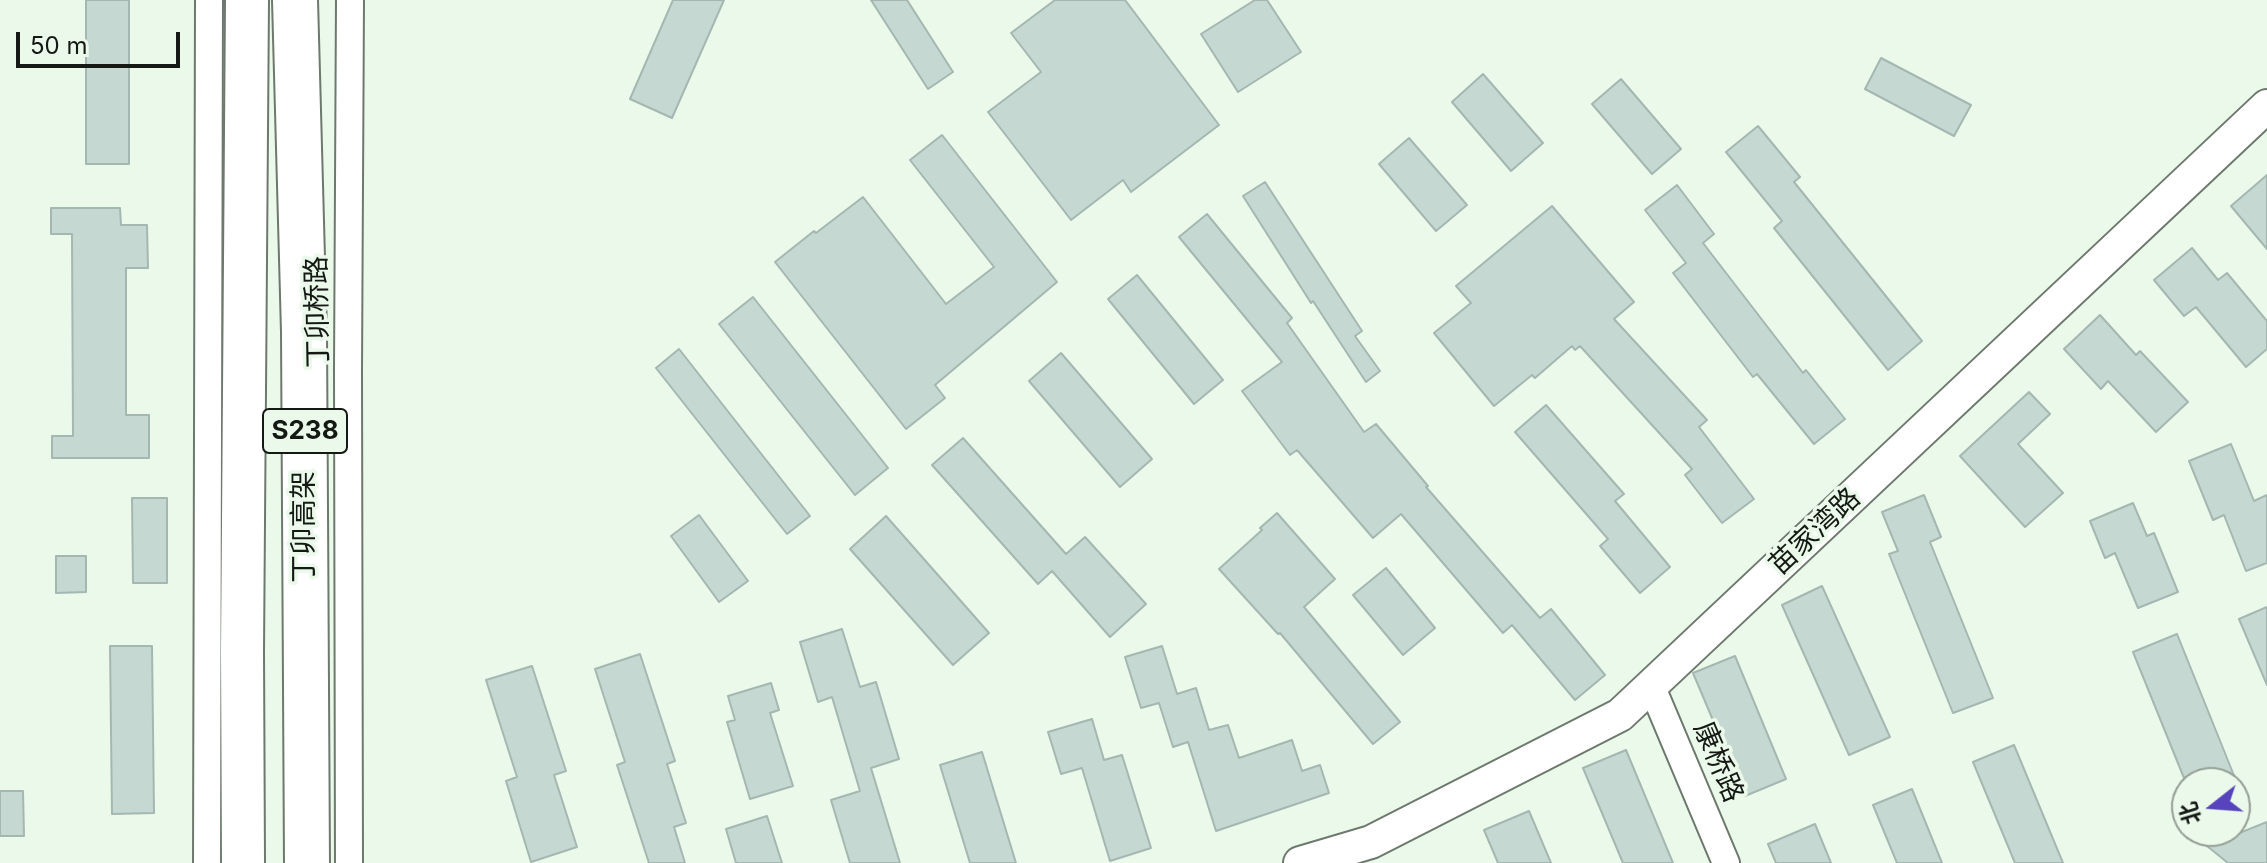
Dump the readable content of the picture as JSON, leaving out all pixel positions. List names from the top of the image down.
{
  "streets": {
    "highway": ["S238", "丁卯高架"],
    "main road": ["丁卯桥路"],
    "street": ["苗家湾路", "康桥路"]
  },
  "crossings": [
    ["苗家湾路", "康桥路"]
  ],
  "scale_bar": "50 m",
  "north": "left"
}
